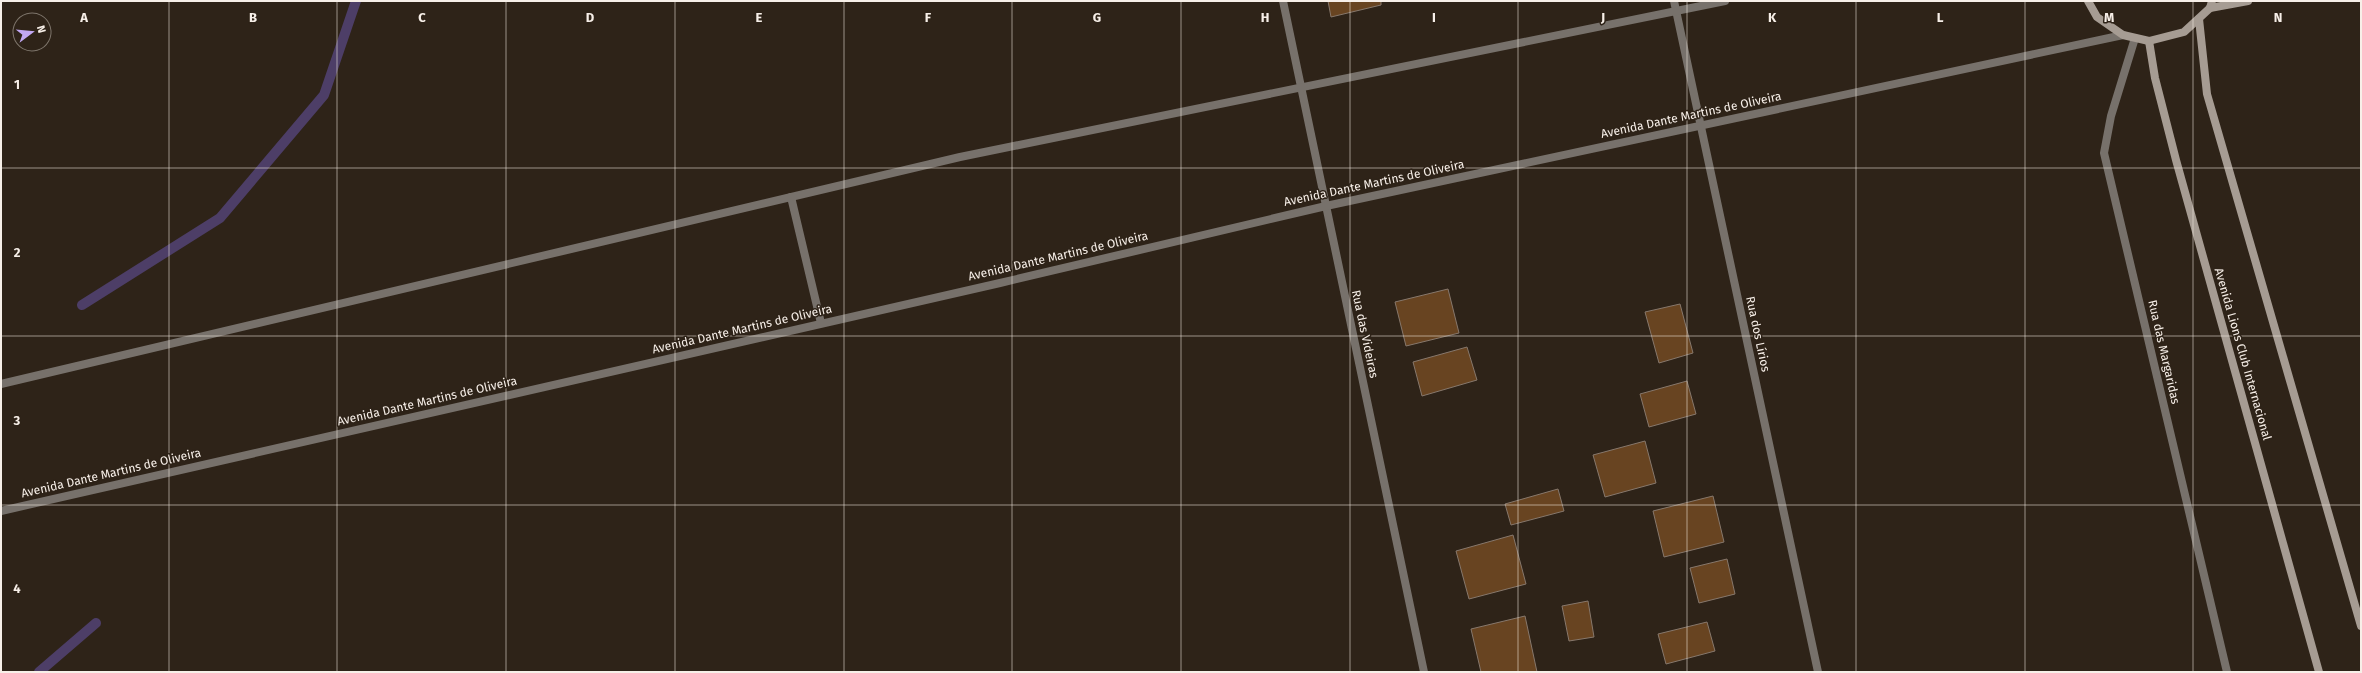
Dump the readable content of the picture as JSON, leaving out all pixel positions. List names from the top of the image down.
{
  "streets": {
    "street": [
      "Avenida Dante Martins de Oliveira",
      "Rua das Videiras",
      "Rua dos Lírios",
      "Rua das Margaridas",
      "Avenida Lions Club Internacional"
    ]
  },
  "crossings": [
    ["Avenida Dante Martins de Oliveira", "Rua das Videiras"],
    ["Avenida Dante Martins de Oliveira", "Rua dos Lírios"]
  ],
  "north": "right",
  "grid": {
    "columns": [
      "A",
      "B",
      "C",
      "D",
      "E",
      "F",
      "G",
      "H",
      "I",
      "J",
      "K",
      "L",
      "M",
      "N"
    ],
    "rows": [
      "1",
      "2",
      "3",
      "4"
    ]
  }
}
